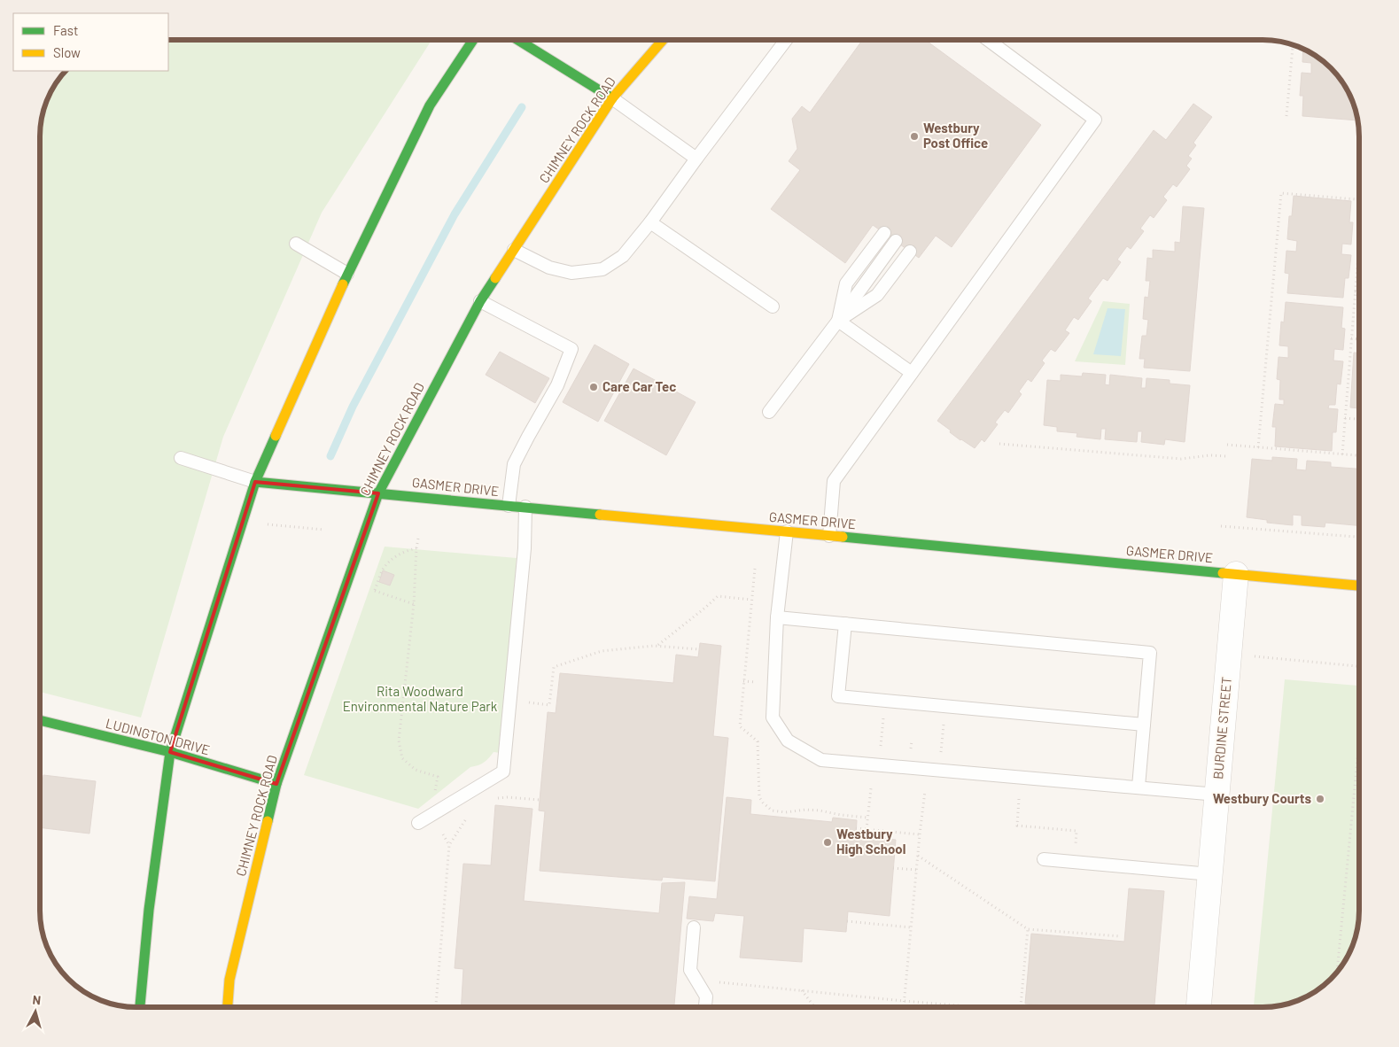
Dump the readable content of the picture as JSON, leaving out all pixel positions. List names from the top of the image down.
{
  "streets": {
    "main road": ["CHIMNEY ROCK ROAD", "GASMER DRIVE", "LUDINGTON DRIVE"],
    "street": ["BURDINE STREET"]
  },
  "crossings": [
    ["CHIMNEY ROCK ROAD", "GASMER DRIVE"],
    ["CHIMNEY ROCK ROAD", "LUDINGTON DRIVE"],
    ["GASMER DRIVE", "BURDINE STREET"]
  ],
  "parks": ["Rita Woodward Environmental Nature Park"],
  "places": [
    "Westbury Post Office",
    "Care Car Tec",
    "Westbury Courts",
    "Westbury High School"
  ],
  "legend": ["Fast", "Slow"],
  "north": "top"
}
